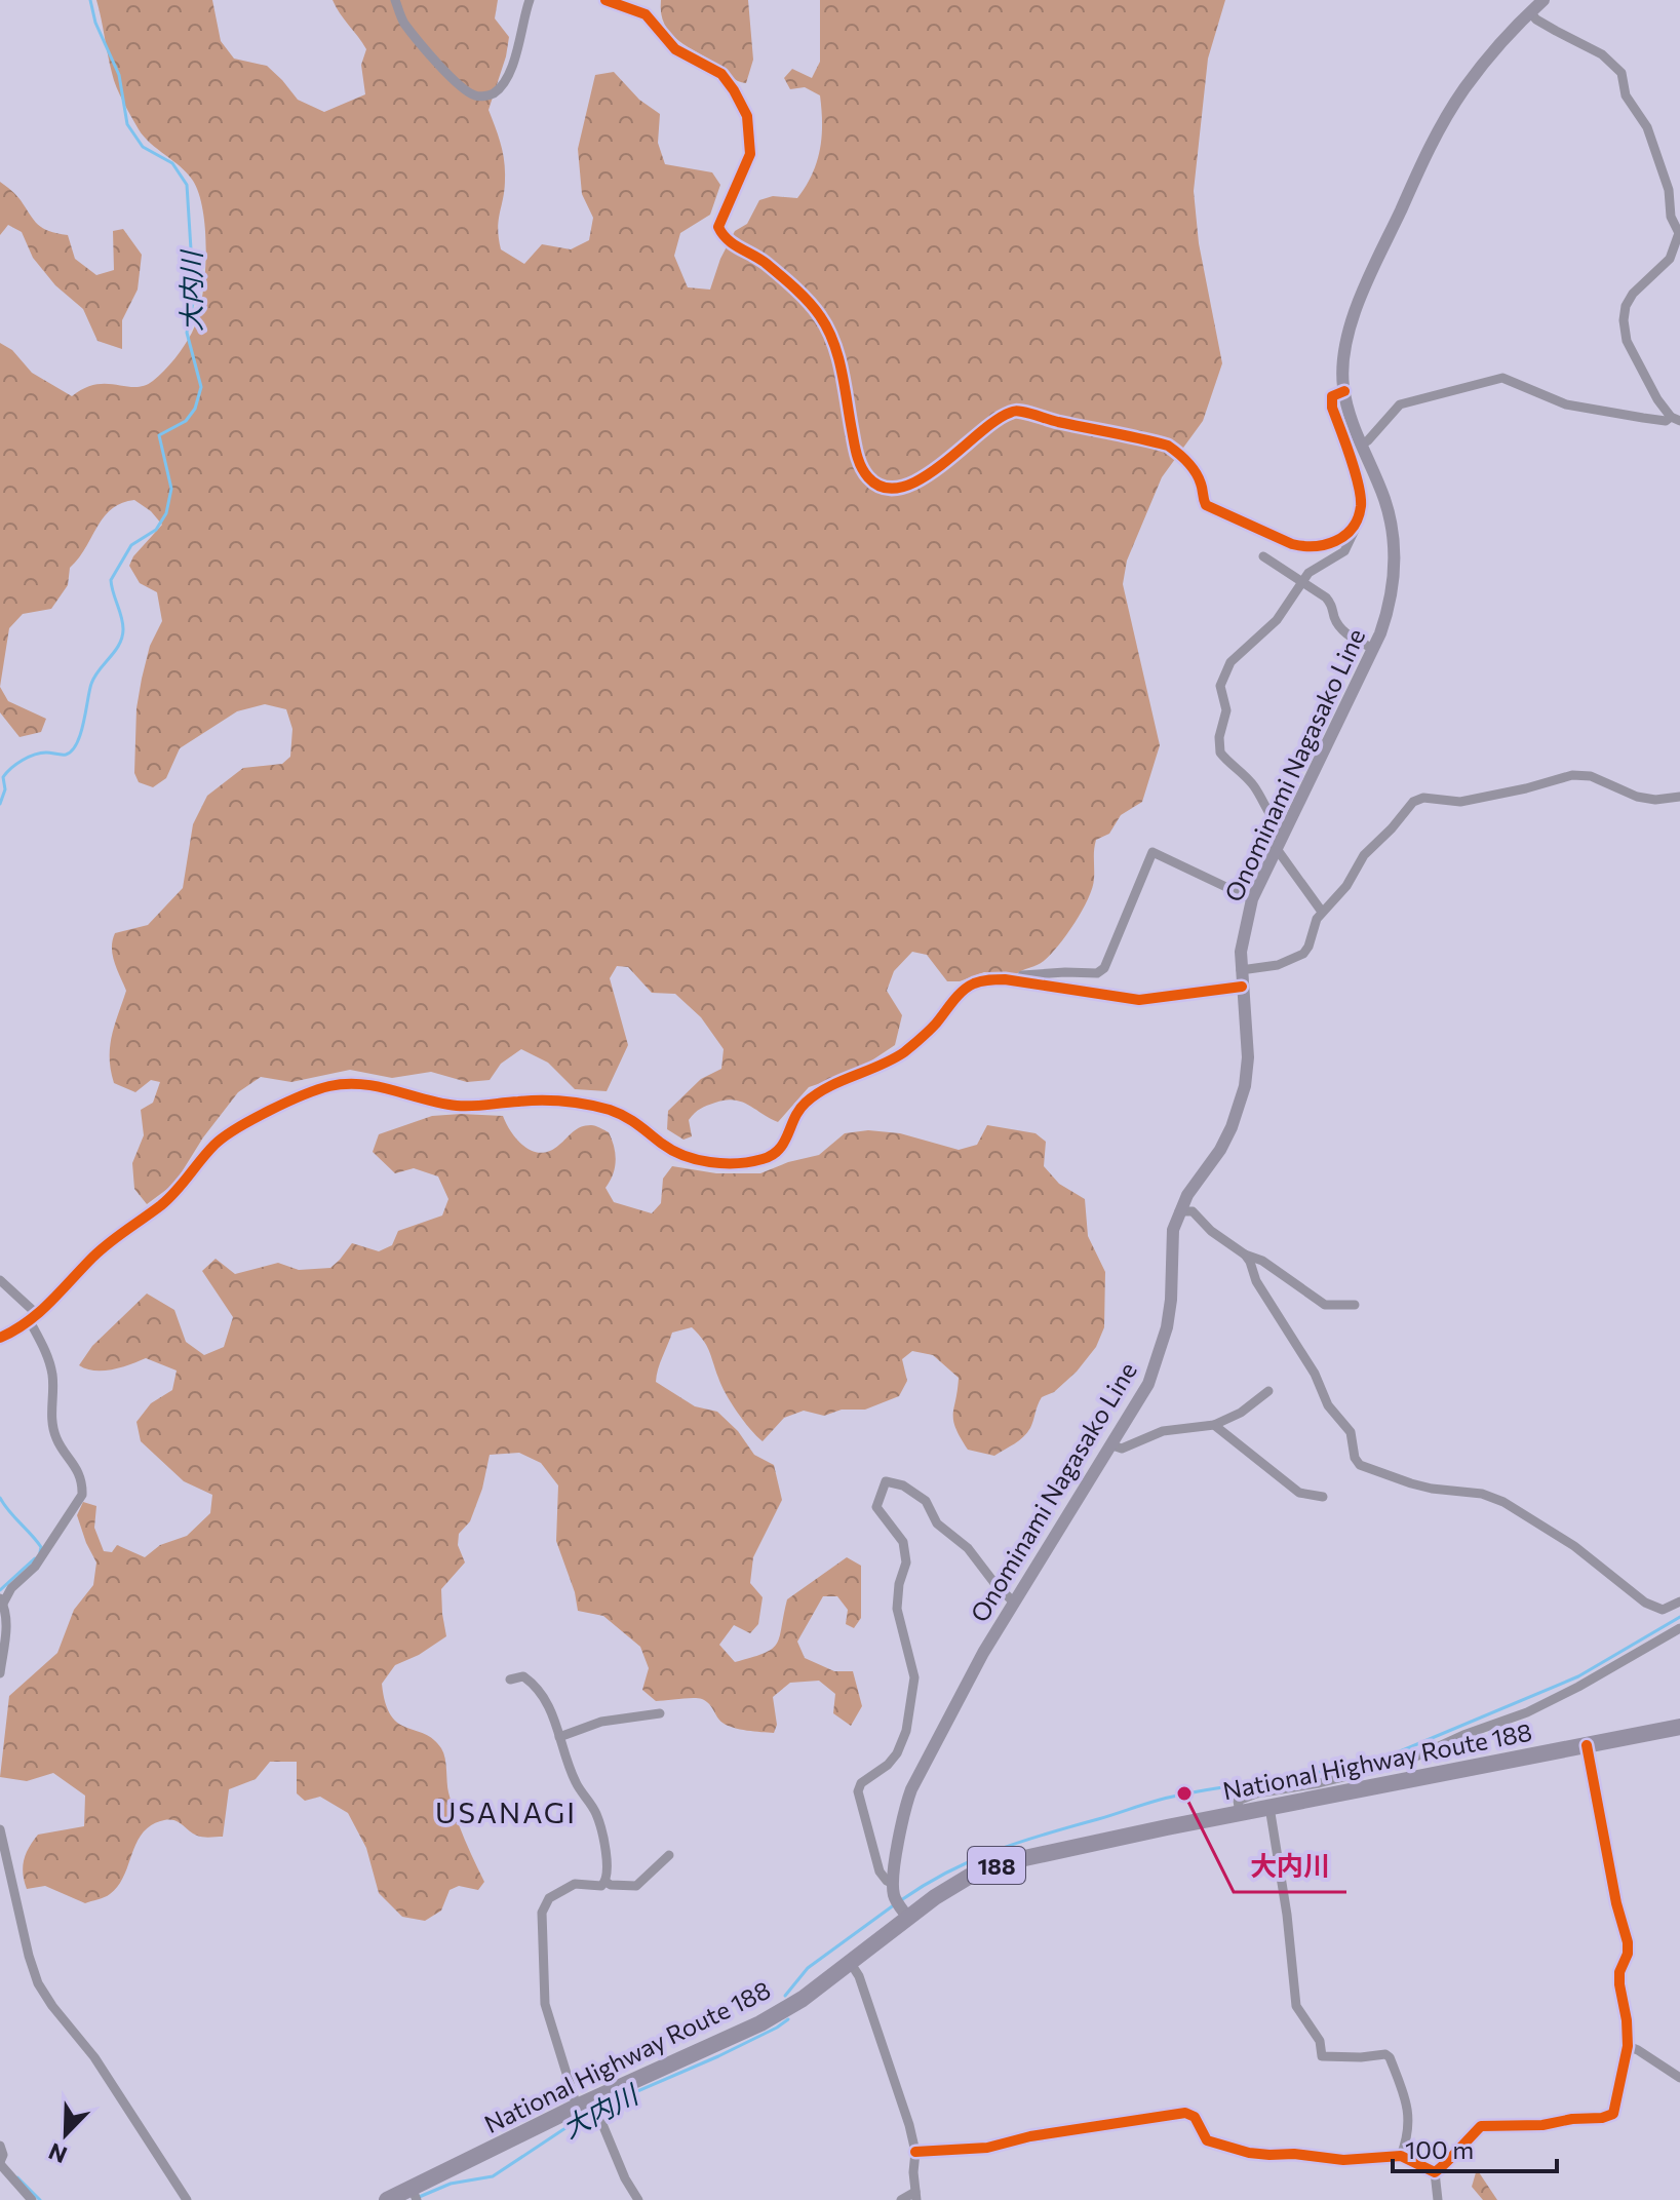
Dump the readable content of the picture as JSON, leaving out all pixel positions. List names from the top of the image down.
{
  "streets": {
    "highway": ["National Highway Route 188", "188"],
    "main road": ["Onominami Nagasako Line"]
  },
  "crossings": [
    ["Onominami Nagasako Line", "National Highway Route 188"]
  ],
  "districts": ["USANAGI"],
  "water": ["大内川"],
  "places": ["大内川"],
  "scale_bar": "100 m",
  "north": "bottom left"
}
